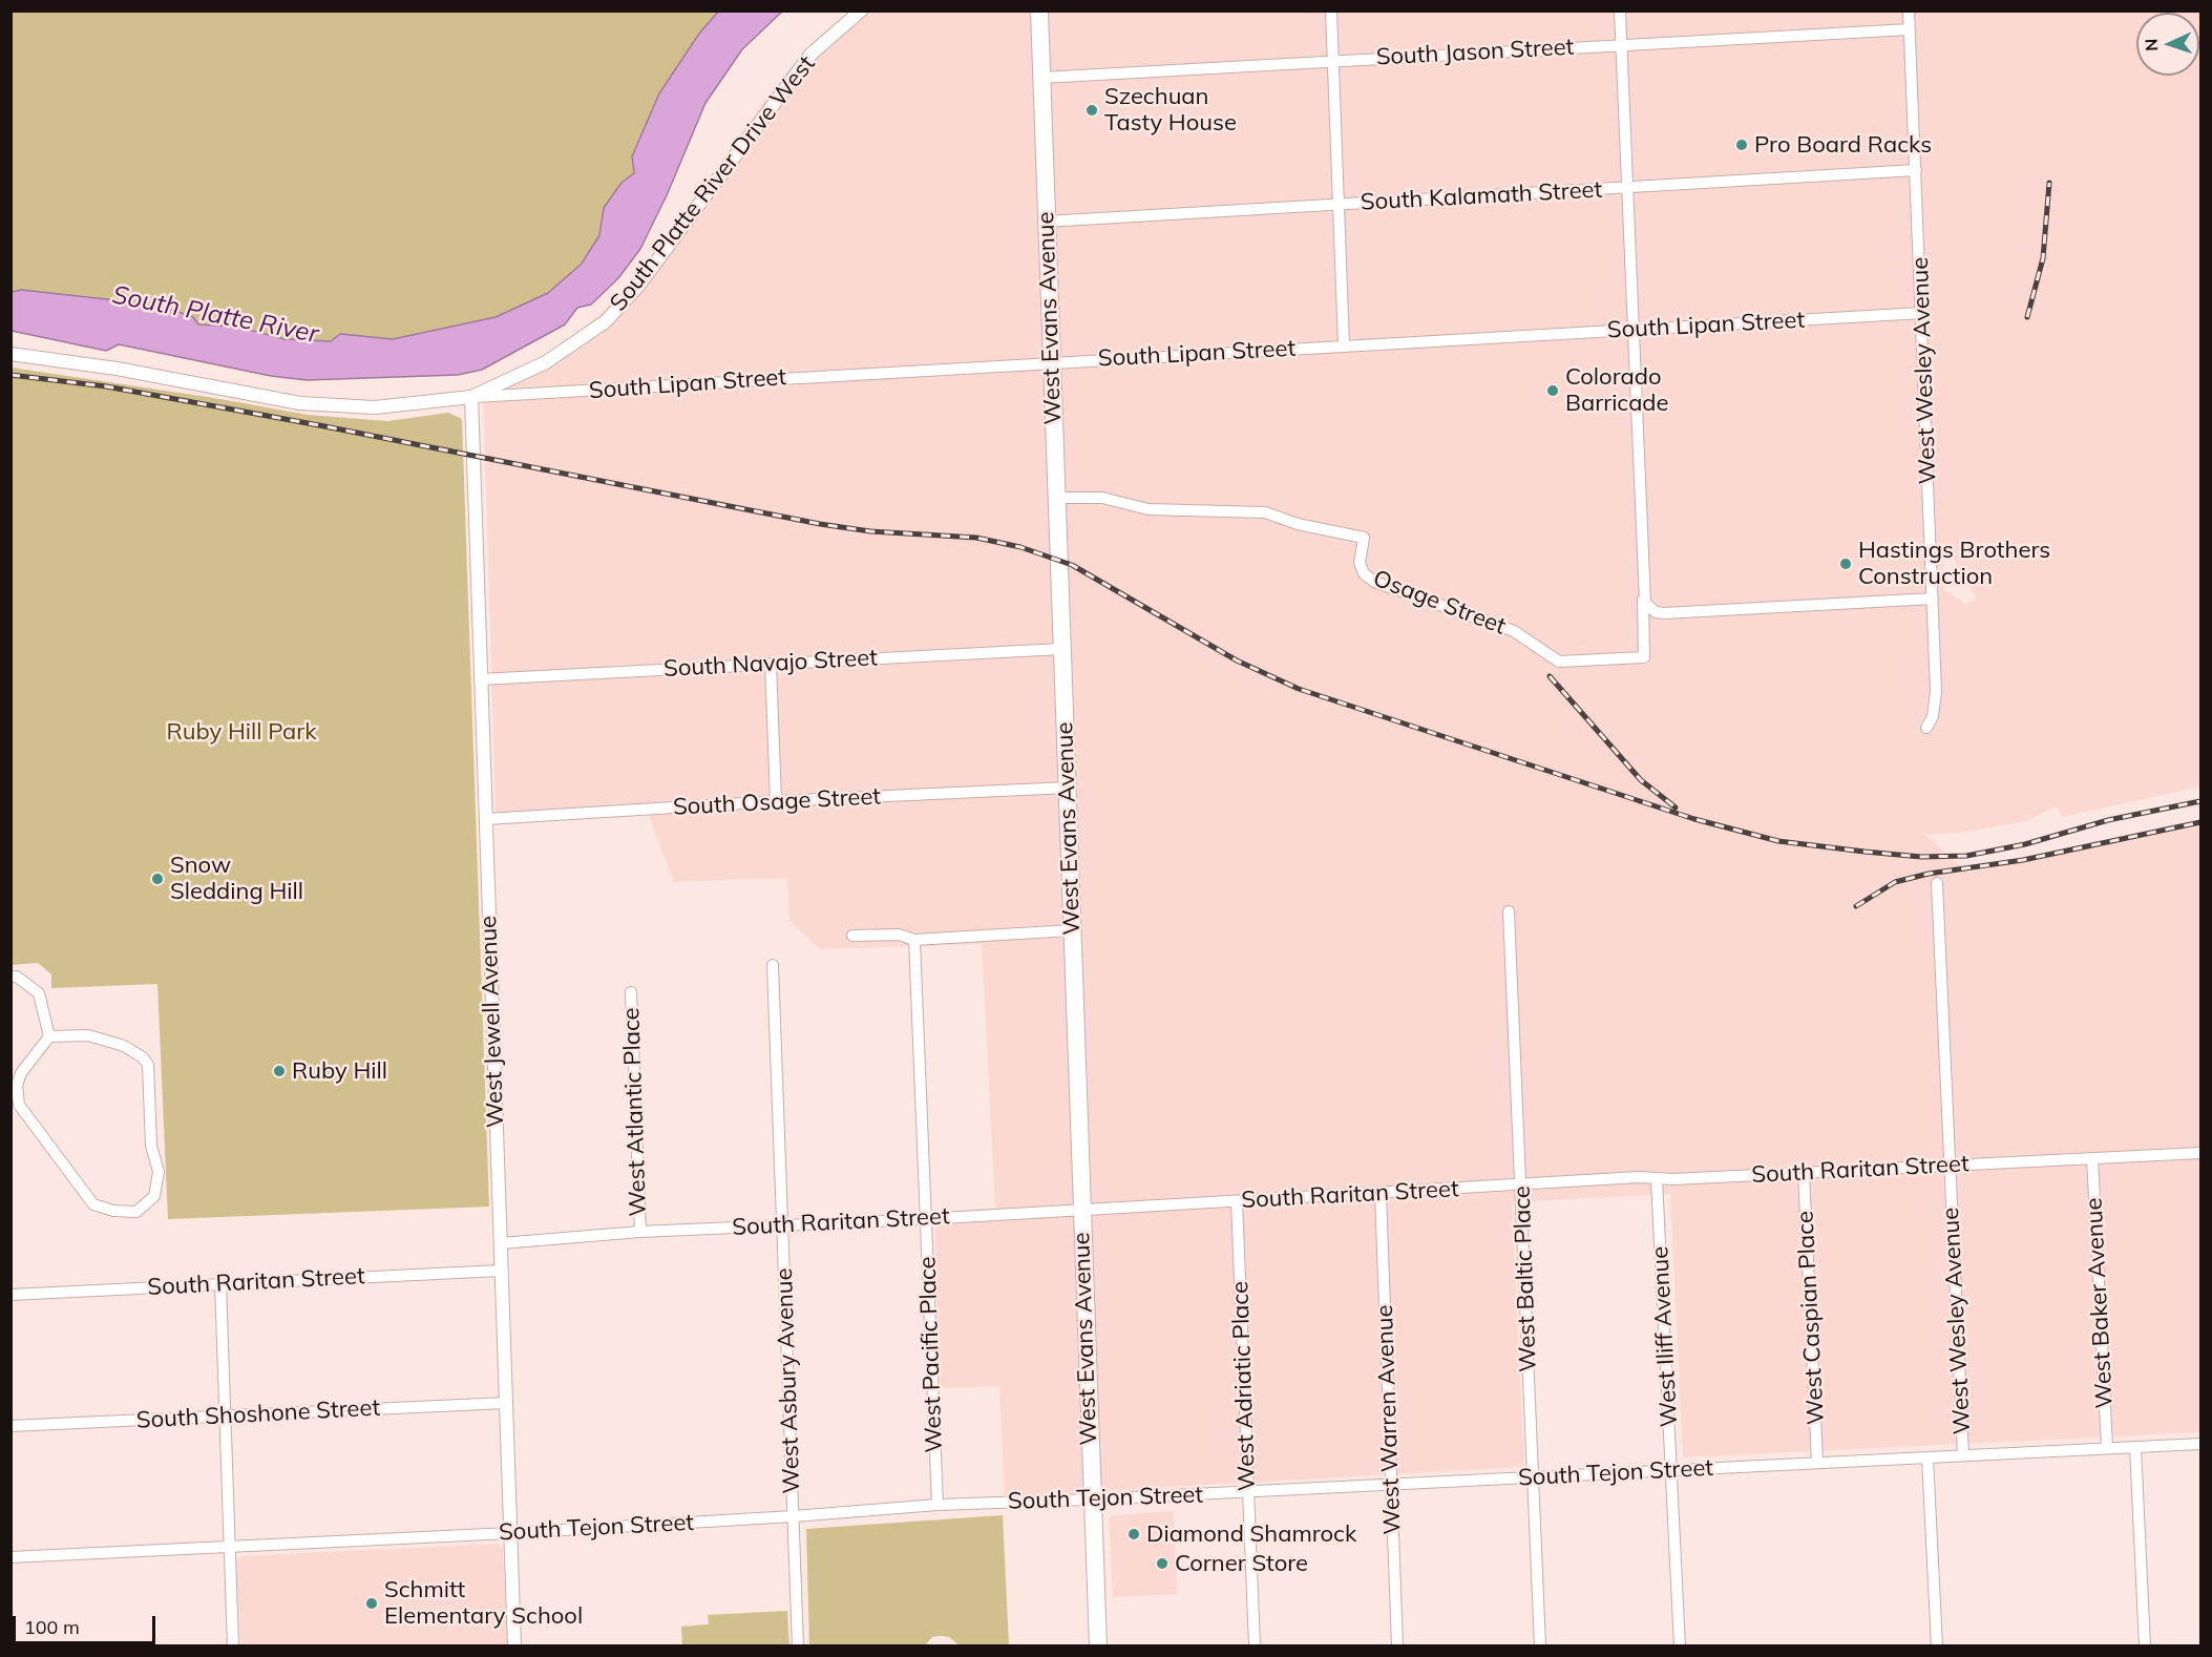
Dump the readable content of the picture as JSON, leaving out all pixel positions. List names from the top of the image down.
{
  "streets": {
    "main road": ["West Evans Avenue"],
    "street": [
      "South Jason Street",
      "South Platte River Drive West",
      "South Kalamath Street",
      "South Lipan Street",
      "West Wesley Avenue",
      "Osage Street",
      "South Navajo Street",
      "South Osage Street",
      "West Jewell Avenue",
      "West Atlantic Place",
      "South Raritan Street",
      "West Baltic Place",
      "West Baker Avenue",
      "West Caspian Place",
      "West Iliff Avenue",
      "West Pacific Place",
      "West Asbury Avenue",
      "West Adriatic Place",
      "South Shoshone Street",
      "West Warren Avenue",
      "South Tejon Street"
    ]
  },
  "crossings": [
    ["South Jason Street", "West Evans Avenue"],
    ["South Jason Street", "West Wesley Avenue"],
    ["South Platte River Drive West", "South Lipan Street"],
    ["South Platte River Drive West", "West Jewell Avenue"],
    ["South Kalamath Street", "West Evans Avenue"],
    ["South Kalamath Street", "West Wesley Avenue"],
    ["West Evans Avenue", "South Lipan Street"],
    ["West Evans Avenue", "Osage Street"],
    ["West Evans Avenue", "South Navajo Street"],
    ["West Evans Avenue", "South Osage Street"],
    ["West Evans Avenue", "South Raritan Street"],
    ["West Evans Avenue", "South Tejon Street"],
    ["South Lipan Street", "West Wesley Avenue"],
    ["South Lipan Street", "West Jewell Avenue"],
    ["West Wesley Avenue", "South Raritan Street"],
    ["West Wesley Avenue", "South Tejon Street"],
    ["South Navajo Street", "West Jewell Avenue"],
    ["South Osage Street", "West Jewell Avenue"],
    ["West Jewell Avenue", "South Raritan Street"],
    ["West Jewell Avenue", "South Shoshone Street"],
    ["West Jewell Avenue", "South Tejon Street"],
    ["West Atlantic Place", "South Raritan Street"],
    ["South Raritan Street", "West Baltic Place"],
    ["South Raritan Street", "West Baker Avenue"],
    ["South Raritan Street", "West Caspian Place"],
    ["South Raritan Street", "West Iliff Avenue"],
    ["South Raritan Street", "West Pacific Place"],
    ["South Raritan Street", "West Asbury Avenue"],
    ["South Raritan Street", "West Adriatic Place"],
    ["South Raritan Street", "West Warren Avenue"],
    ["West Baltic Place", "South Tejon Street"],
    ["West Baker Avenue", "South Tejon Street"],
    ["West Caspian Place", "South Tejon Street"],
    ["West Iliff Avenue", "South Tejon Street"],
    ["West Pacific Place", "South Tejon Street"],
    ["West Asbury Avenue", "South Tejon Street"],
    ["West Adriatic Place", "South Tejon Street"],
    ["West Warren Avenue", "South Tejon Street"]
  ],
  "water": ["South Platte River"],
  "parks": ["Ruby Hill Park"],
  "places": [
    "Szechuan Tasty House",
    "Pro Board Racks",
    "Colorado Barricade",
    "Hastings Brothers Construction",
    "Snow Sledding Hill",
    "Ruby Hill",
    "Diamond Shamrock",
    "Corner Store",
    "Schmitt Elementary School"
  ],
  "scale_bar": "100 m",
  "north": "left"
}
